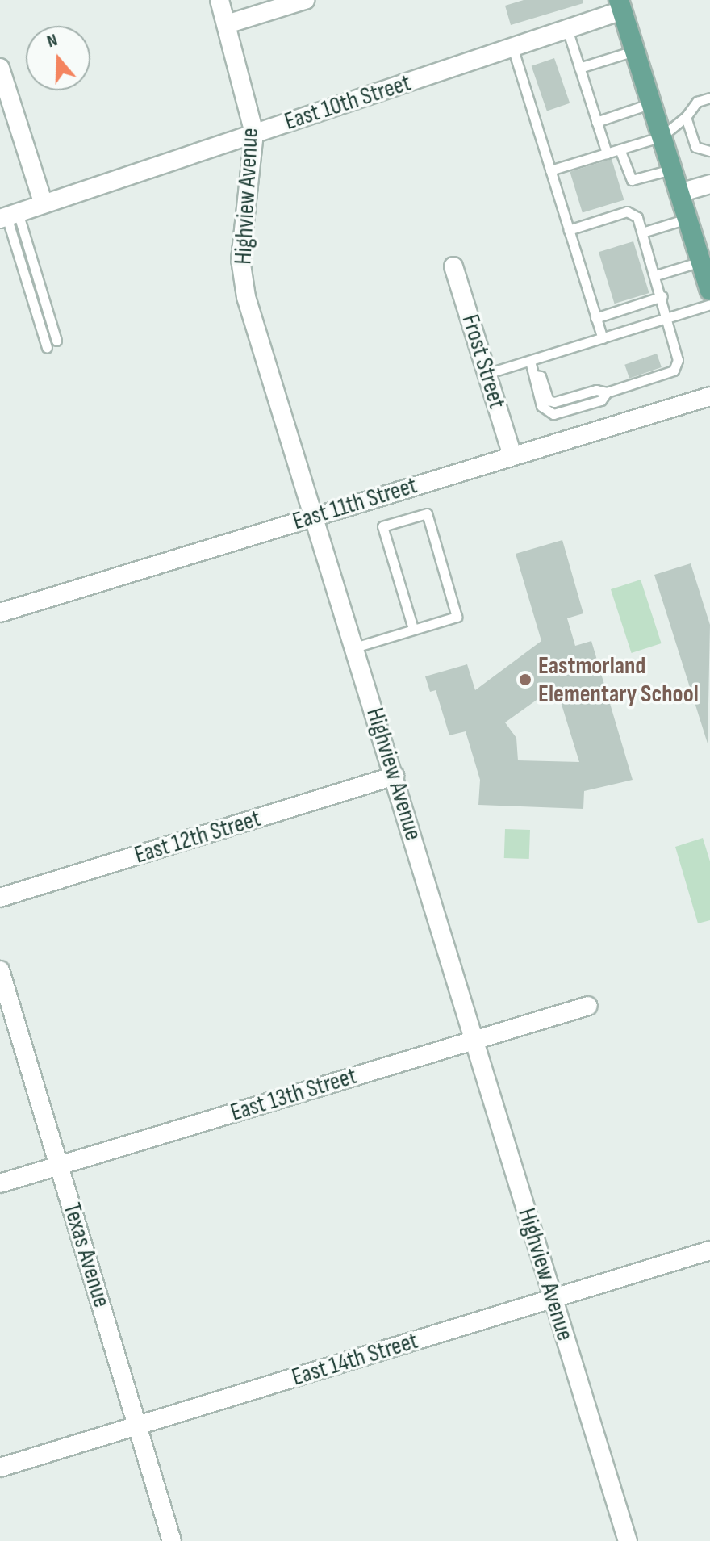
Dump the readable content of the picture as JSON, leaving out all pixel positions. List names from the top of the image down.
{
  "streets": {
    "street": [
      "East 10th Street",
      "Highview Avenue",
      "Frost Street",
      "East 11th Street",
      "East 12th Street",
      "East 13th Street",
      "Texas Avenue",
      "East 14th Street"
    ]
  },
  "crossings": [
    ["East 10th Street", "Highview Avenue"],
    ["Highview Avenue", "East 11th Street"],
    ["Highview Avenue", "East 12th Street"],
    ["Highview Avenue", "East 13th Street"],
    ["Highview Avenue", "East 14th Street"],
    ["Frost Street", "East 11th Street"],
    ["East 13th Street", "Texas Avenue"],
    ["Texas Avenue", "East 14th Street"]
  ],
  "places": ["Eastmorland Elementary School"],
  "north": "top"
}
